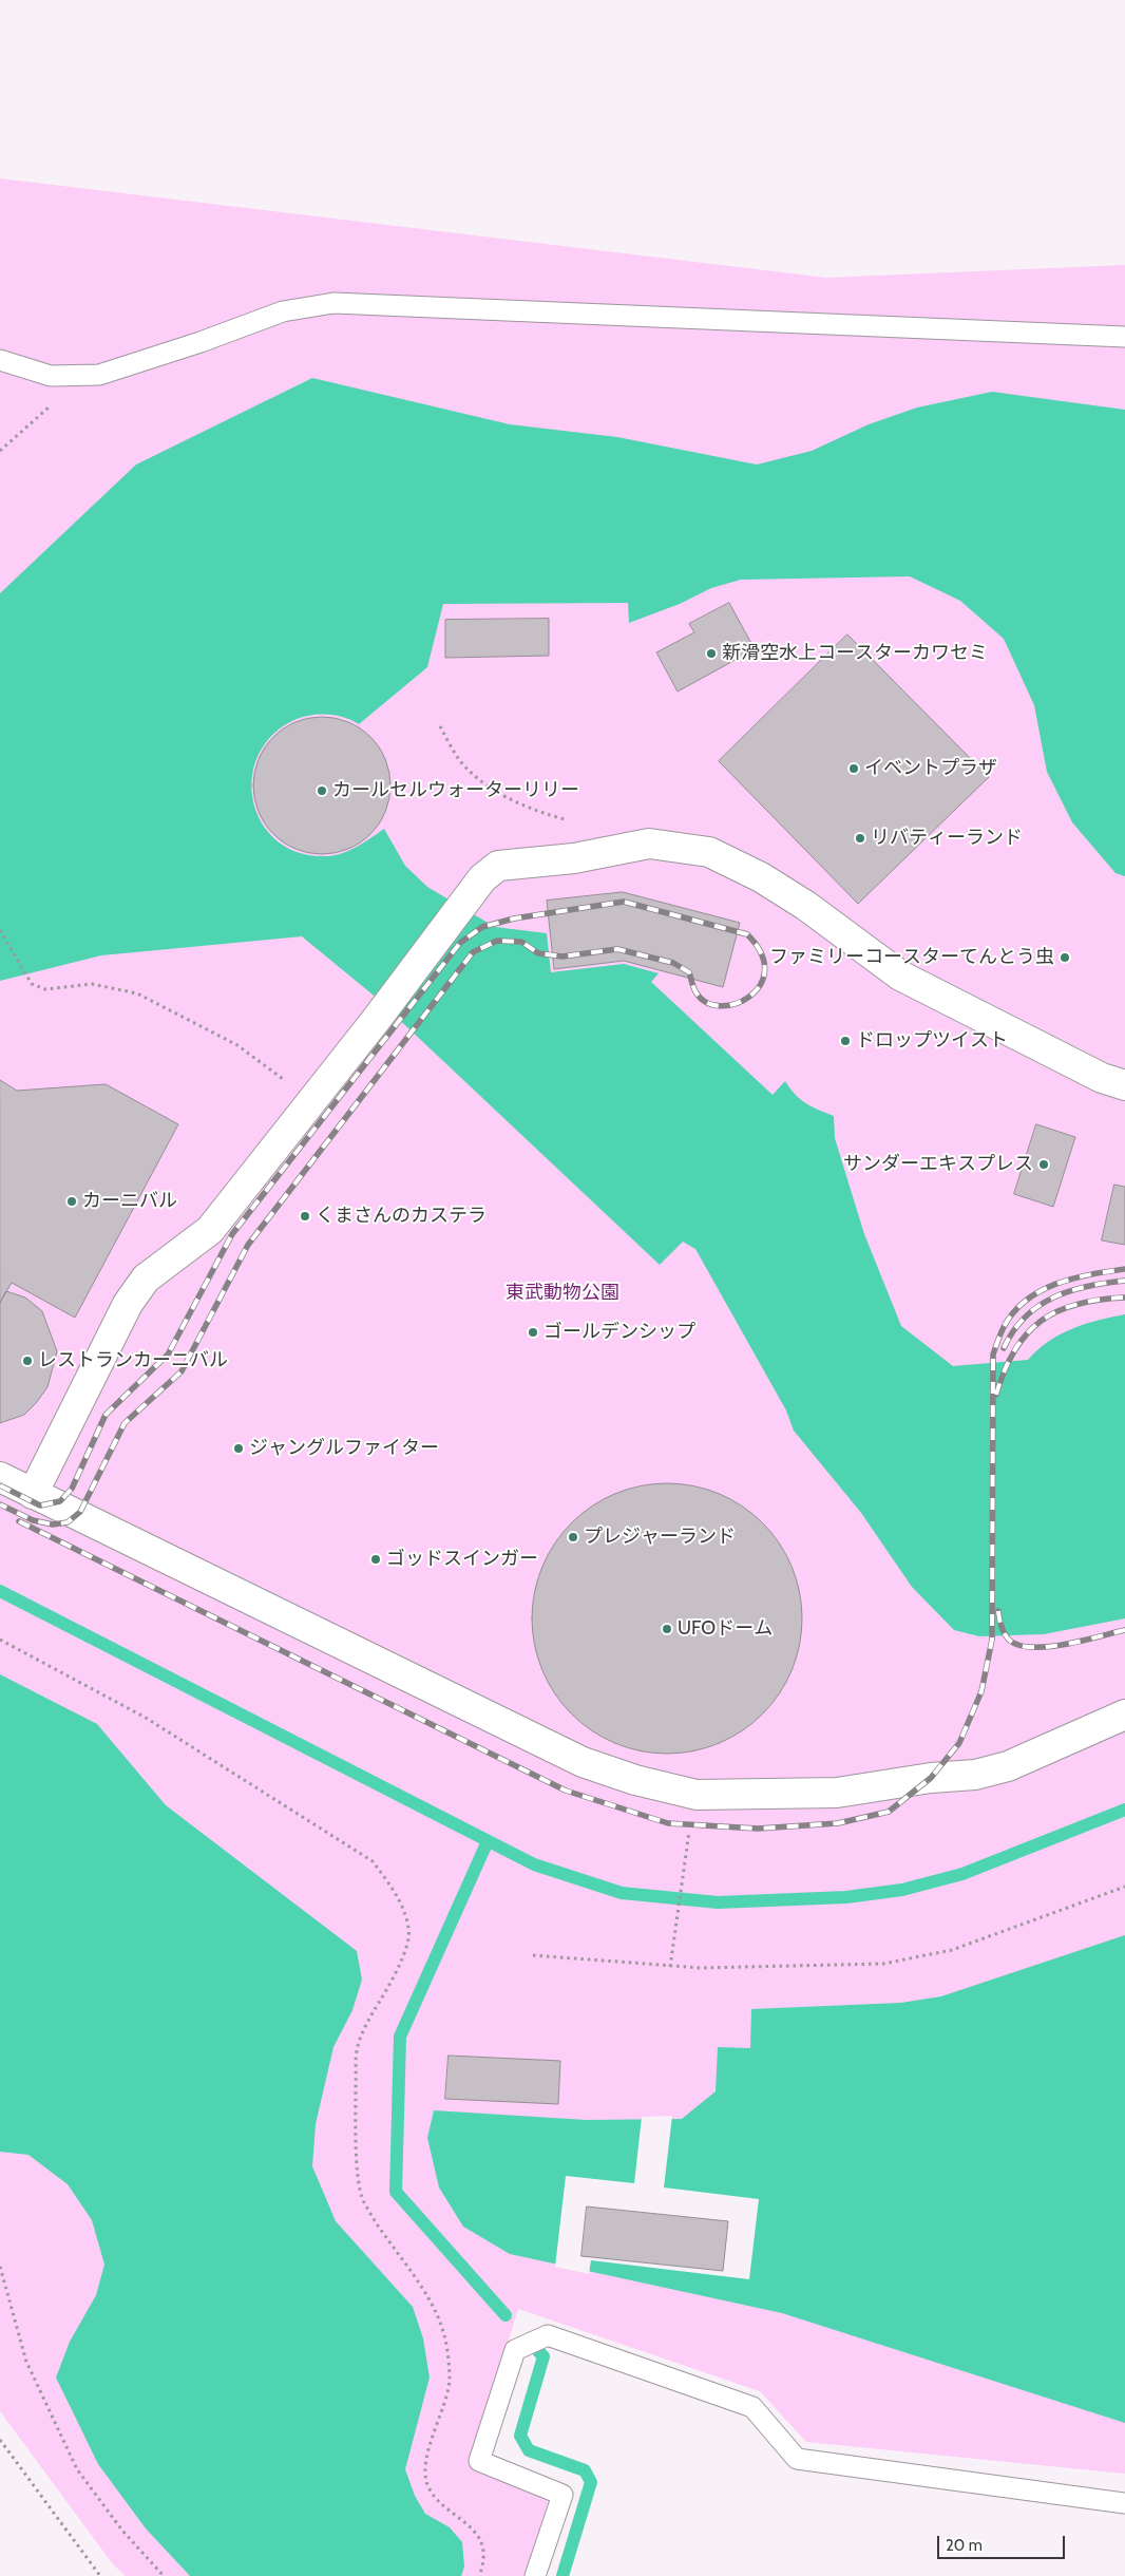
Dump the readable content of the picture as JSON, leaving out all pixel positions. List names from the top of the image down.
{
  "parks": ["東武動物公園"],
  "places": [
    "新滑空水上コースターカワセミ",
    "イベントプラザ",
    "カールセルウォーターリリー",
    "リバティーランド",
    "ファミリーコースターてんとう虫",
    "ドロップツイスト",
    "サンダーエキスプレス",
    "カーニバル",
    "くまさんのカステラ",
    "ゴールデンシップ",
    "レストランカーニバル",
    "ジャングルファイター",
    "プレジャーランド",
    "ゴッドスインガー",
    "UFOドーム"
  ],
  "scale_bar": "20 m"
}
